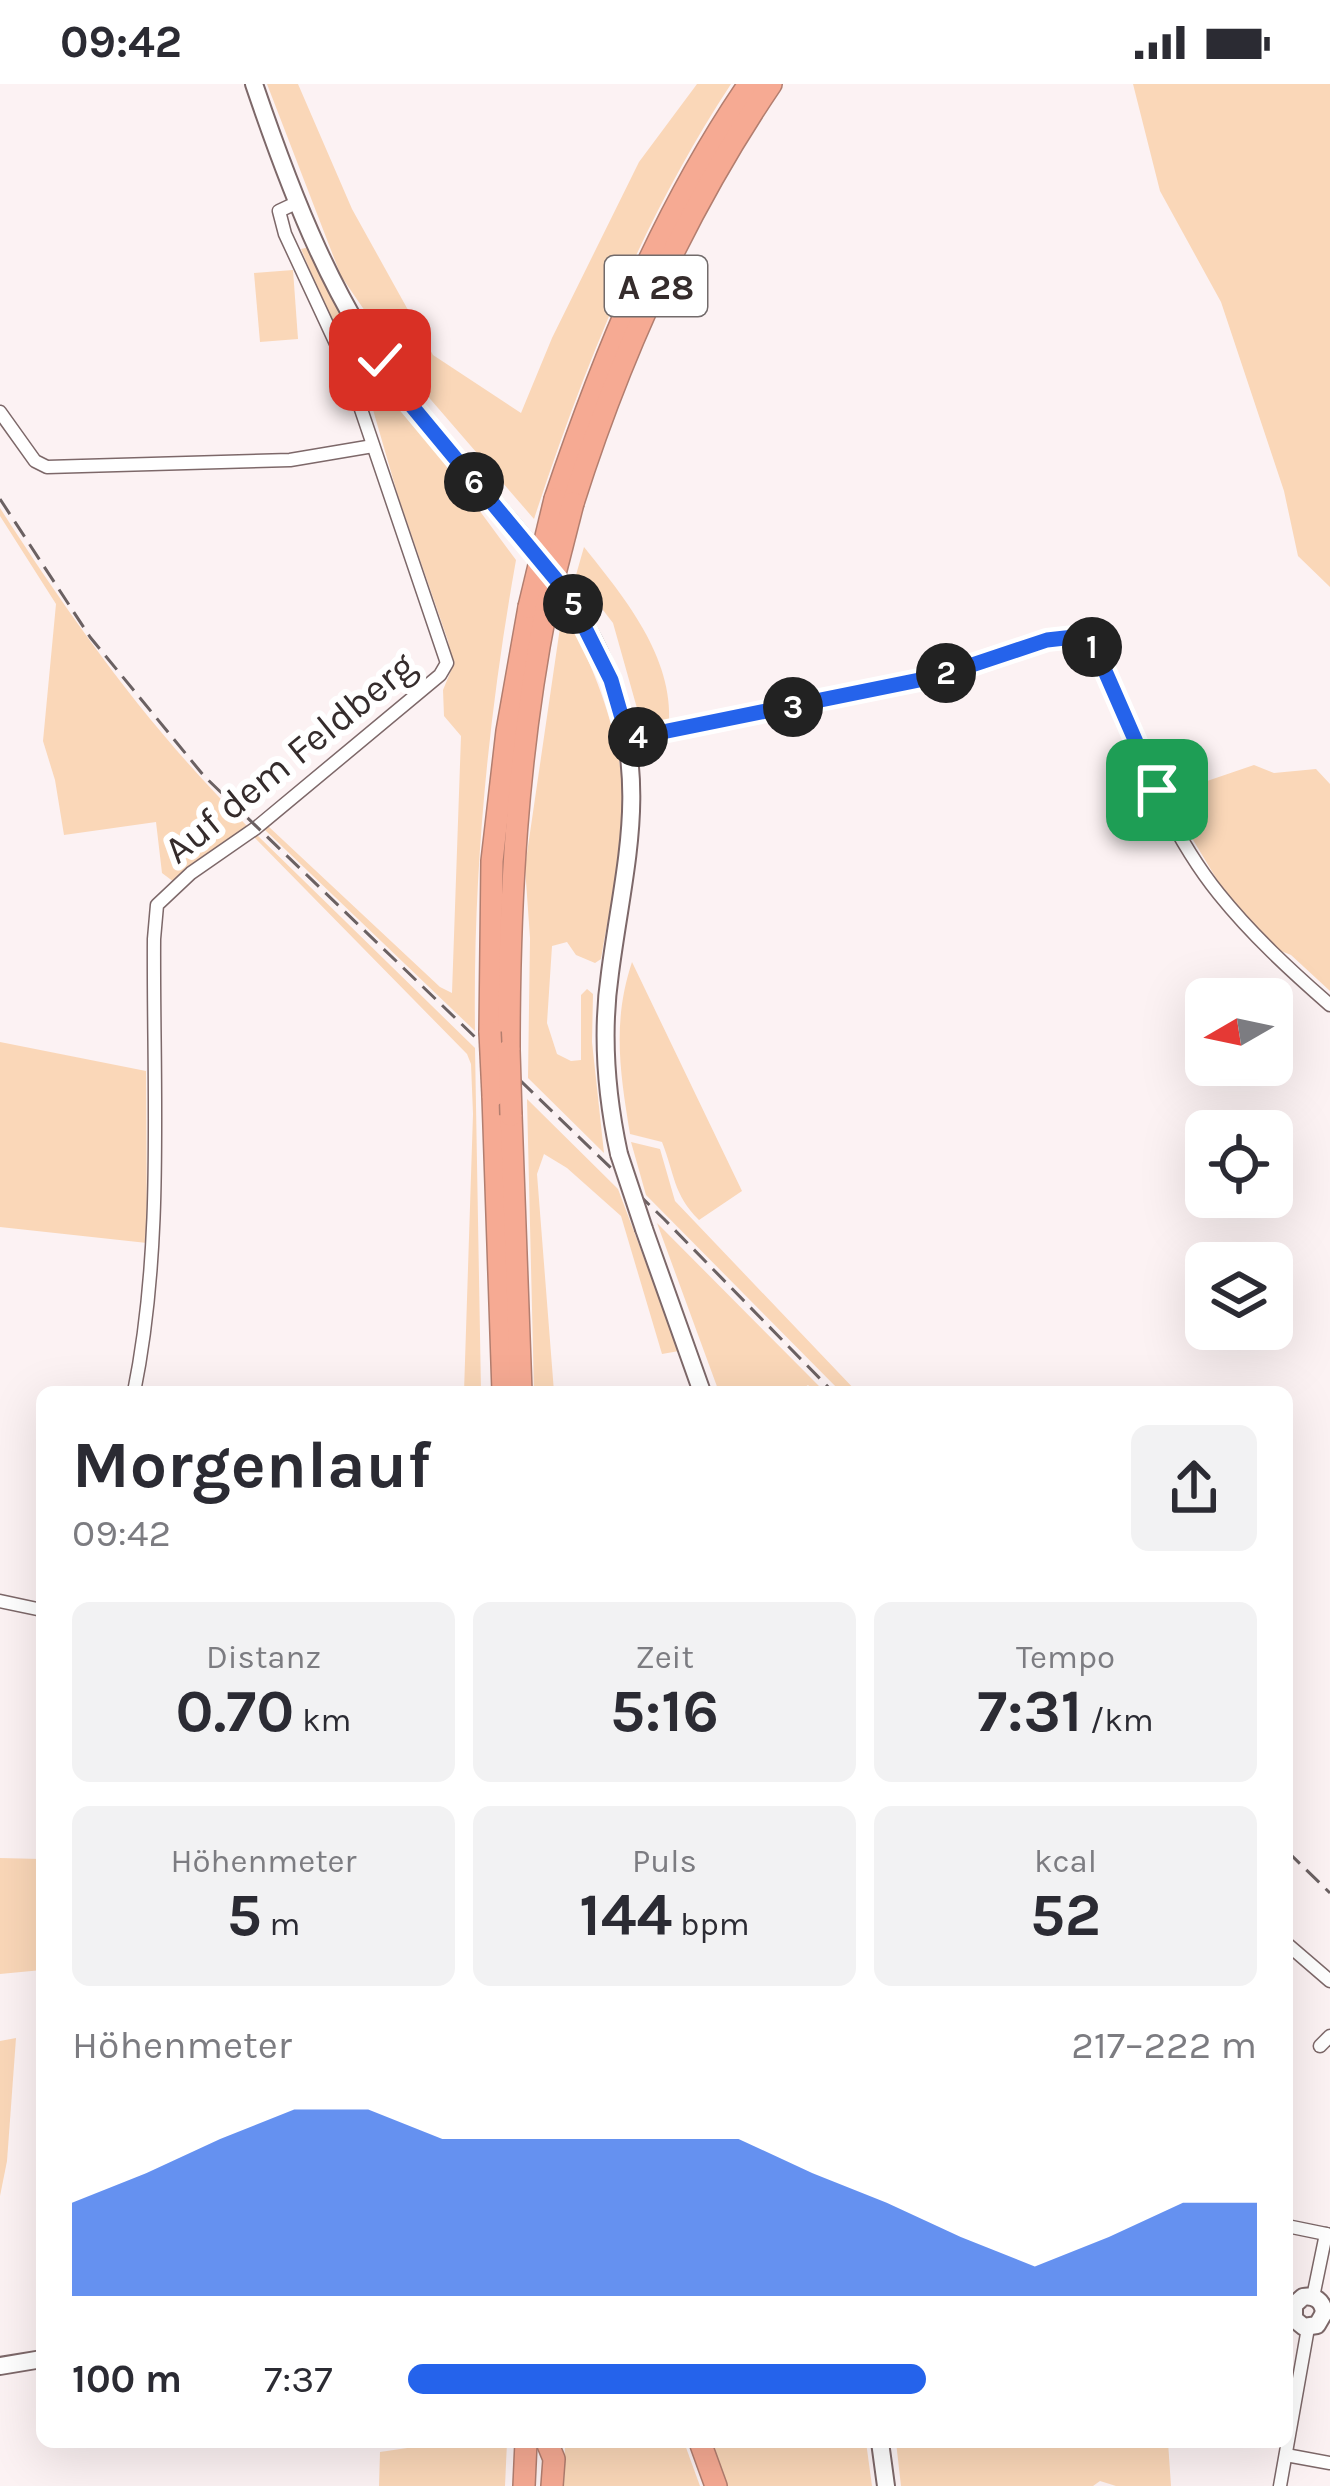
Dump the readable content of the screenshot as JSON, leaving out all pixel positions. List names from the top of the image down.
{
  "streets": {
    "highway": ["A 28"],
    "street": ["Auf dem Feldberg"]
  },
  "north": "left",
  "page": {
    "status": "09:42",
    "pins": [
      "6",
      "5",
      "1",
      "2",
      "3",
      "4"
    ],
    "heading": ["Morgenlauf", "09:42"],
    "stats": [
      ["Distanz", "0.70 km"],
      ["Zeit", "5:16"],
      ["Tempo", "7:31 /km"],
      ["Höhenmeter", "5 m"],
      ["Puls", "144 bpm"],
      ["kcal", "52"]
    ],
    "chart": ["Höhenmeter", "217–222 m"],
    "list": [
      {
        "name": "100 m",
        "note": "7:37"
      }
    ]
  }
}
